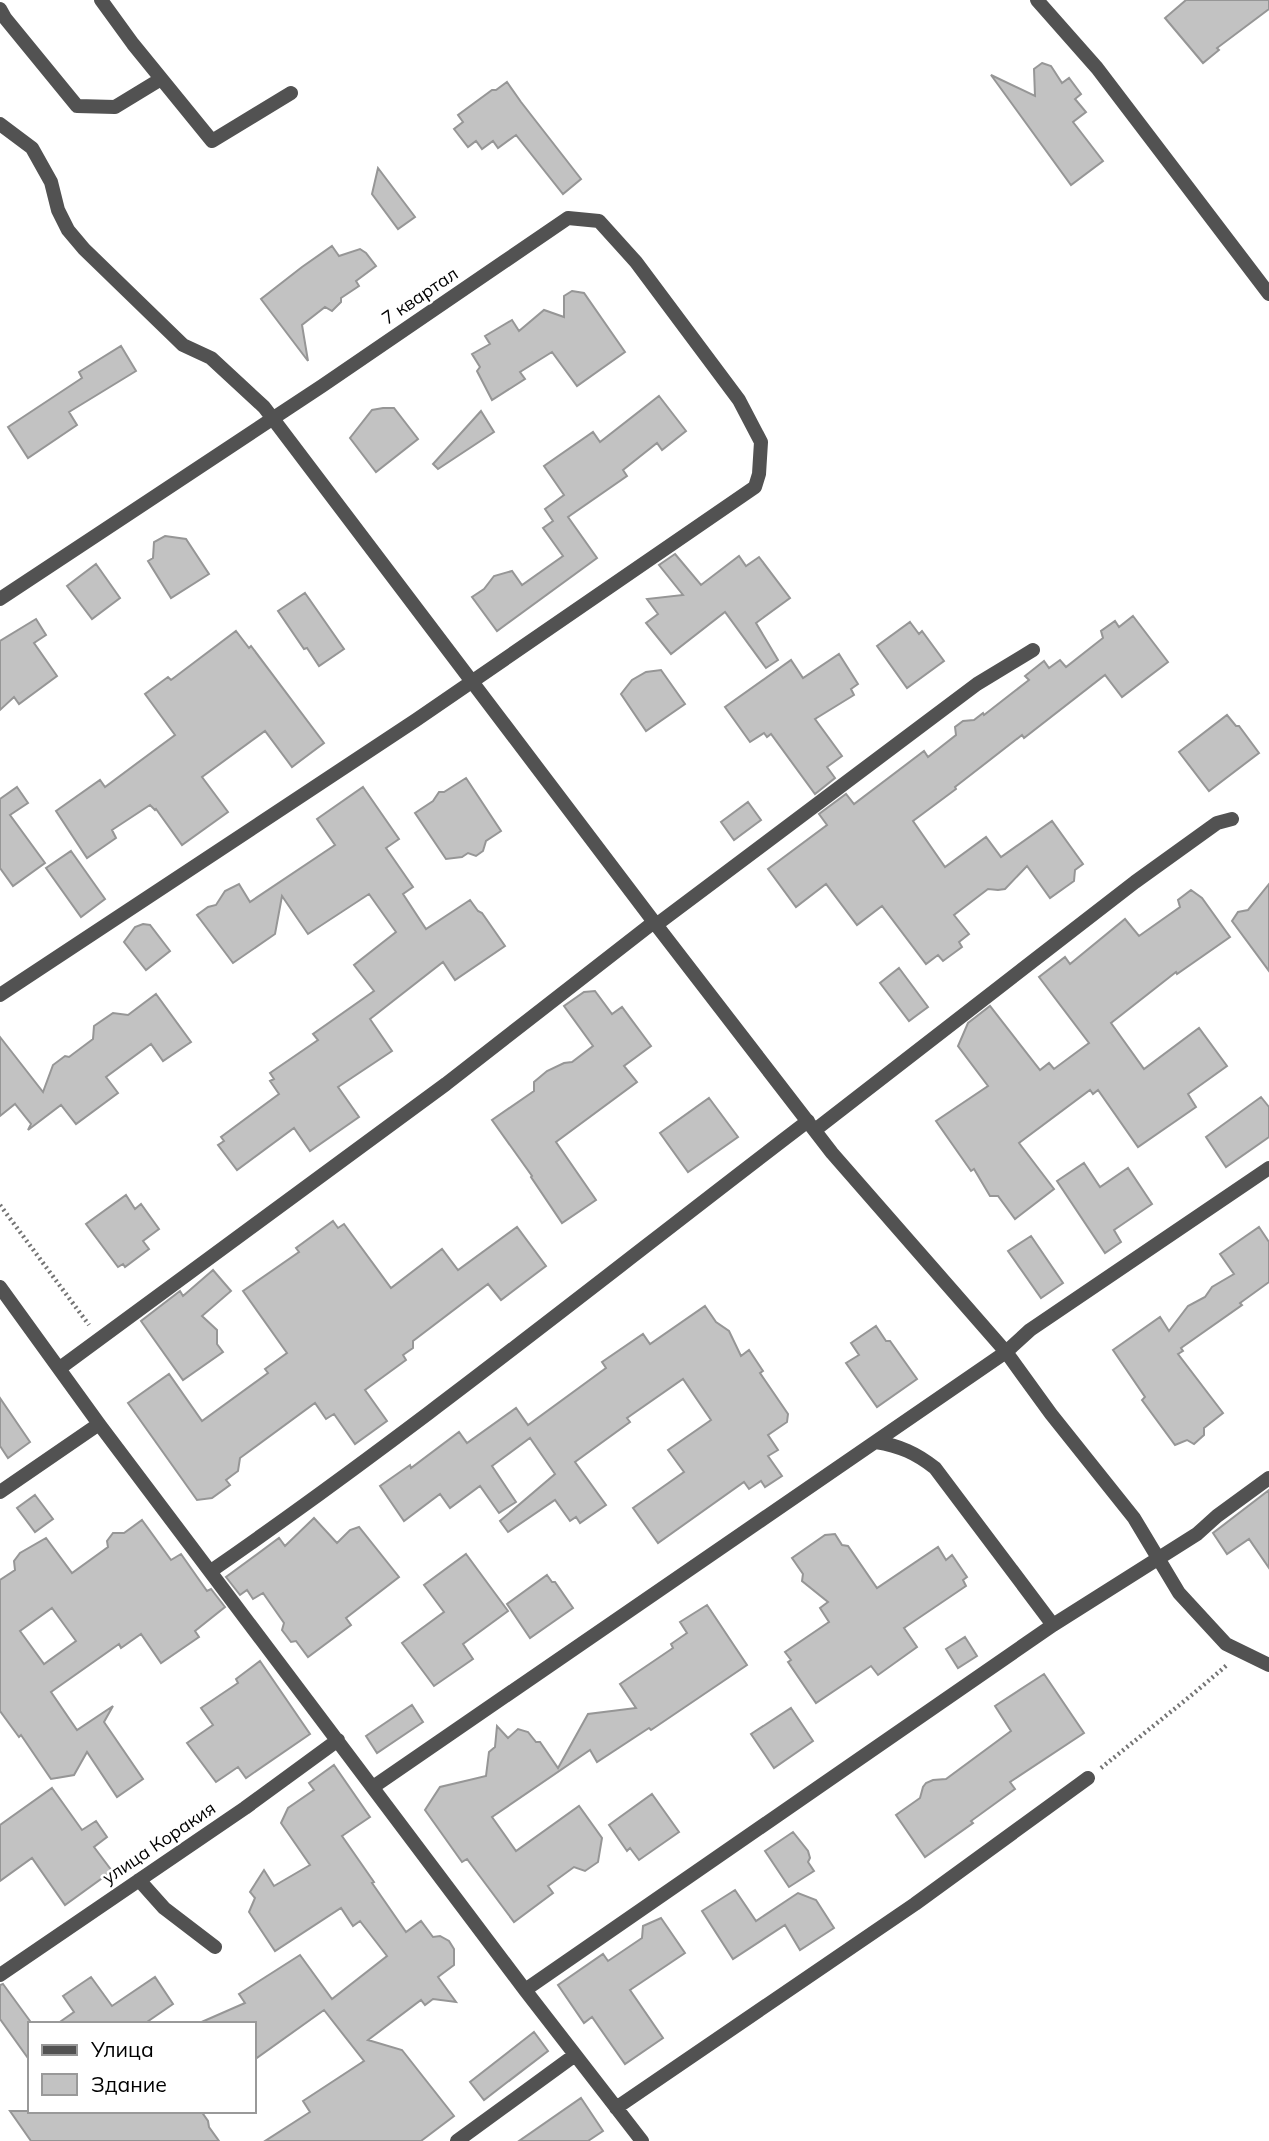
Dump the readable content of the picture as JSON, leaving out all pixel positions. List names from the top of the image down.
{
  "streets": {
    "street": ["7 квартал", "улица Коракия"]
  },
  "legend": ["Улица", "Здание"]
}
